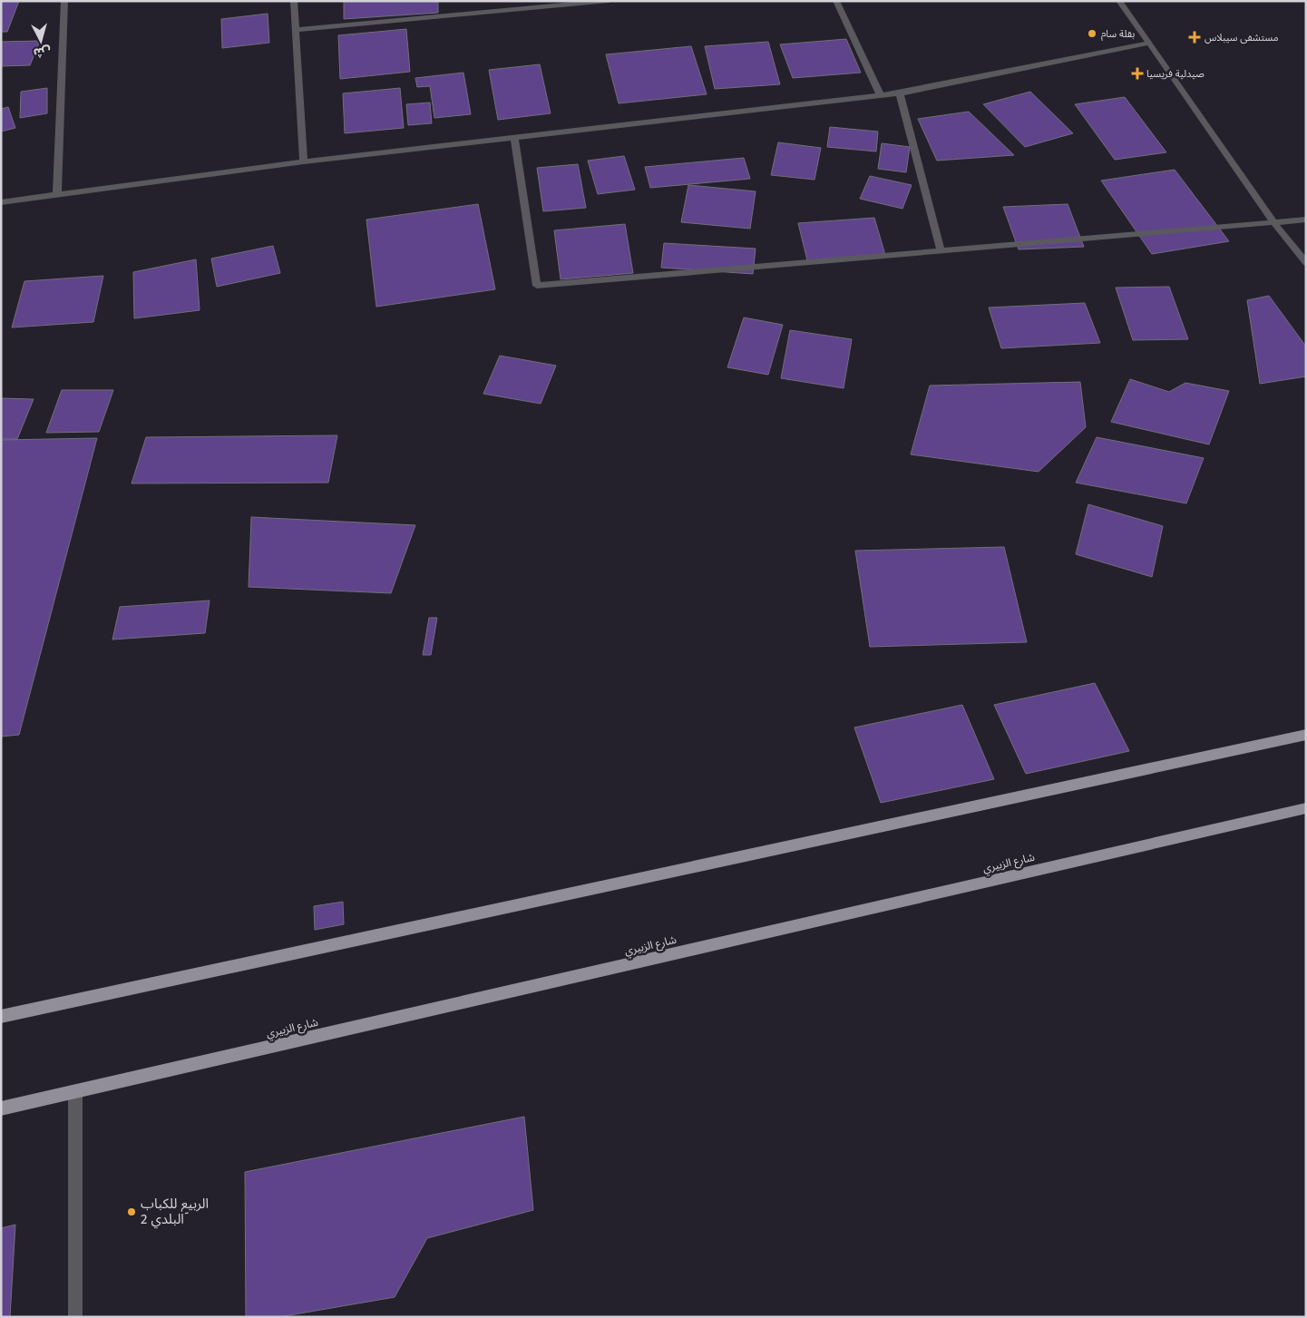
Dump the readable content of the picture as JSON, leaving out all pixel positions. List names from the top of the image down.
{
  "streets": {
    "main road": ["شارع الزبيري"]
  },
  "places": {
    "other": ["بقلة سام", "الربيع للكباب البلدي 2"],
    "health": ["مستشفى سيبلاس", "صيدلية فريسيا"]
  },
  "north": "bottom"
}
